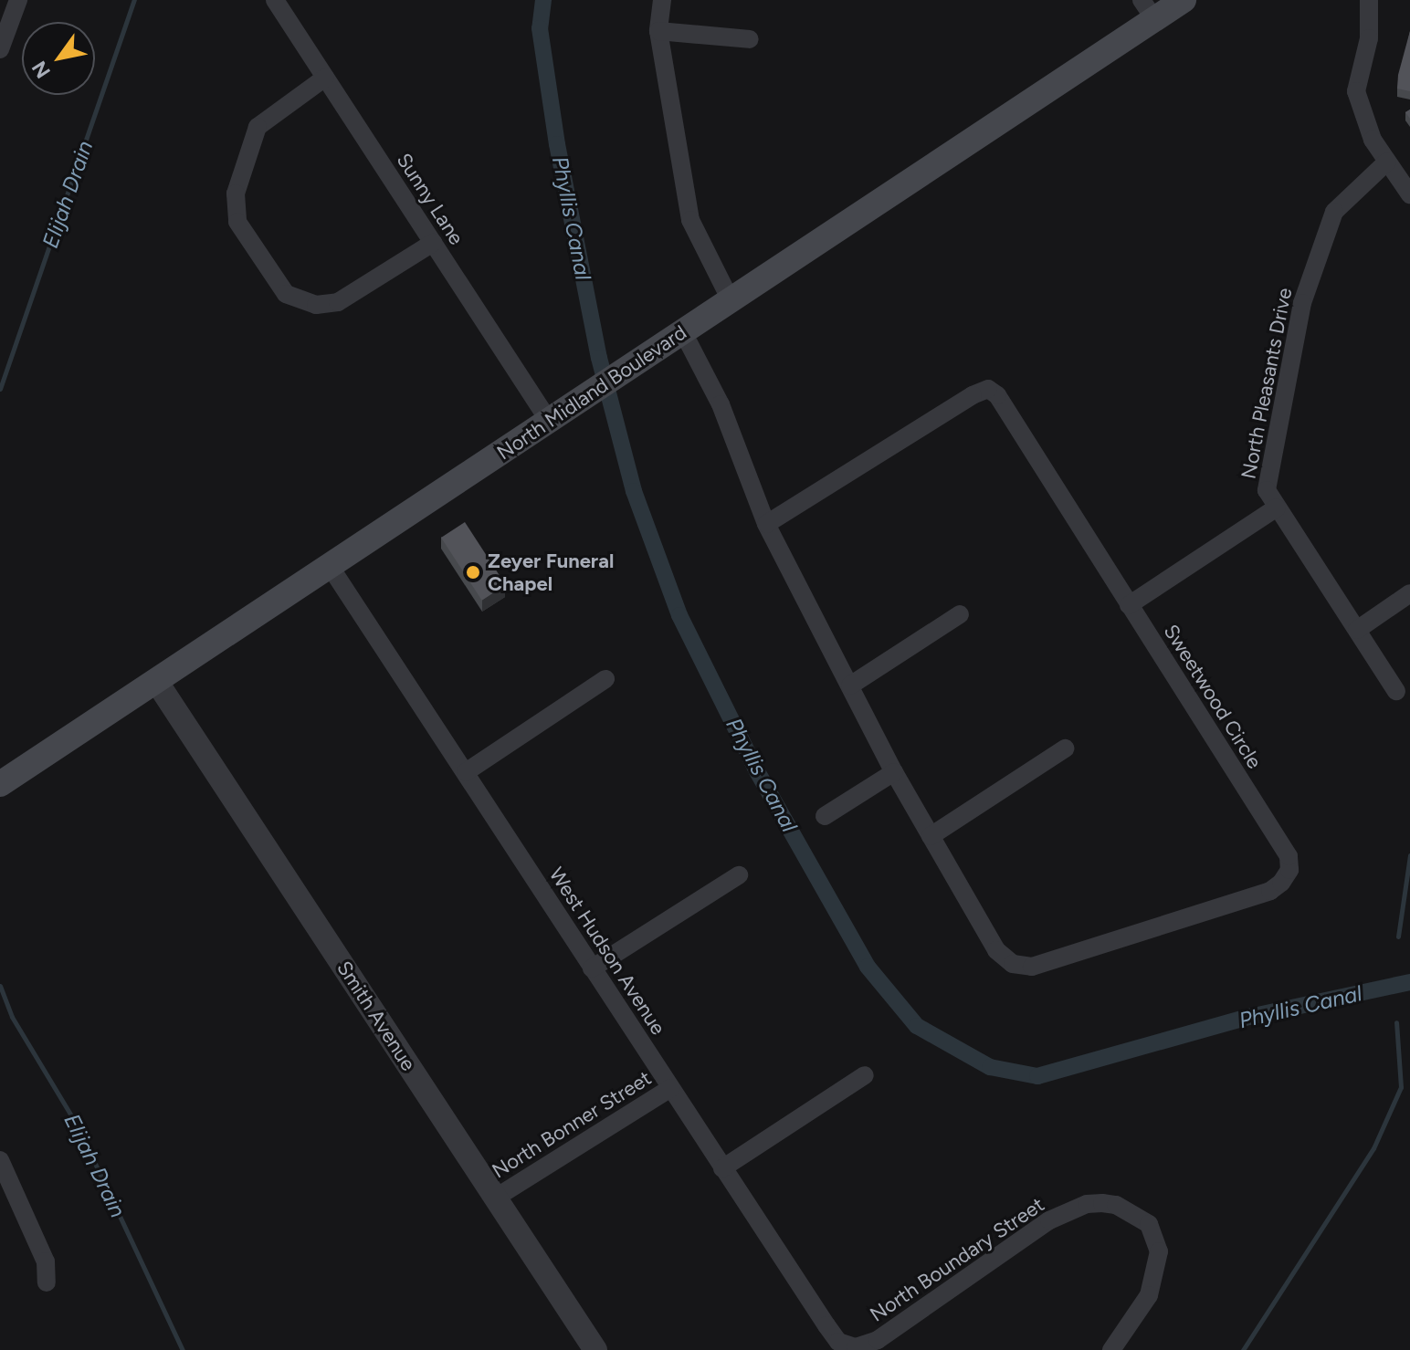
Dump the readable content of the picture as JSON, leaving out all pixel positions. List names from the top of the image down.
{
  "streets": {
    "main road": ["North Midland Boulevard"],
    "street": [
      "Sunny Lane",
      "North Pleasants Drive",
      "Sweetwood Circle",
      "West Hudson Avenue",
      "Smith Avenue",
      "North Bonner Street",
      "North Boundary Street"
    ]
  },
  "crossings": [
    ["Sunny Lane", "North Midland Boulevard"],
    ["North Midland Boulevard", "Sweetwood Circle"],
    ["North Midland Boulevard", "West Hudson Avenue"],
    ["North Midland Boulevard", "Smith Avenue"],
    ["West Hudson Avenue", "North Bonner Street"],
    ["West Hudson Avenue", "North Boundary Street"],
    ["Smith Avenue", "North Bonner Street"]
  ],
  "water": ["Elijah Drain", "Phyllis Canal"],
  "places": ["Zeyer Funeral Chapel"],
  "north": "bottom left"
}
